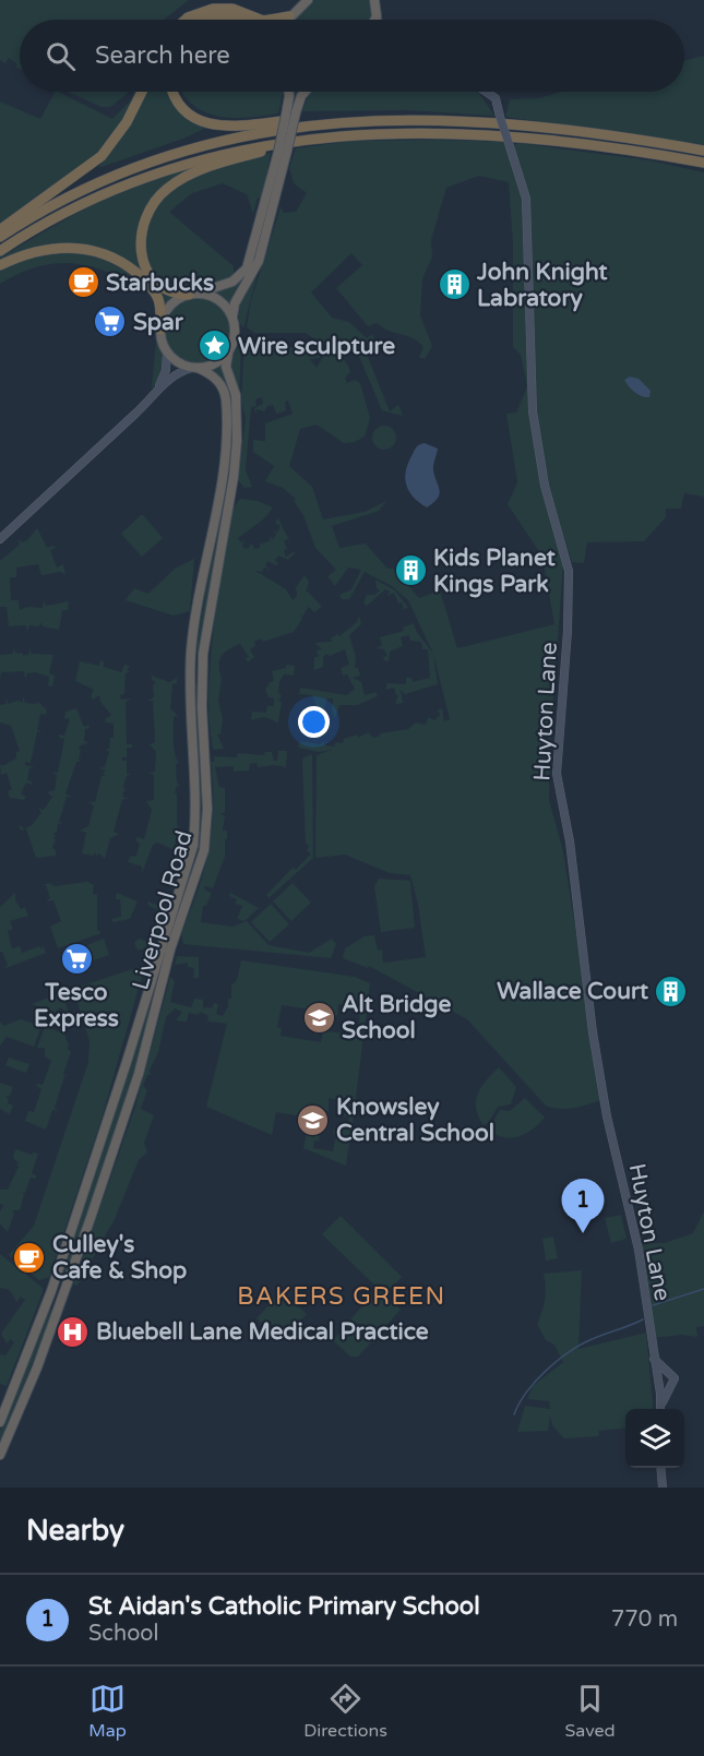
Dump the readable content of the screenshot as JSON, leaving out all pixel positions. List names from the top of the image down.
{
  "streets": {
    "highway": ["Liverpool Road"],
    "main road": ["Huyton Lane"]
  },
  "districts": ["BAKERS GREEN"],
  "places": {
    "cafe": ["Starbucks", "Culley's Cafe & Shop"],
    "building": ["John Knight Labratory", "Kids Planet Kings Park", "Wallace Court"],
    "supermarket": ["Spar", "Tesco Express"],
    "place": ["Wire sculpture"],
    "school or university": ["Alt Bridge School", "Knowsley Central School"],
    "hospital": ["Bluebell Lane Medical Practice"]
  },
  "page": {
    "search": "Search here",
    "pins": "1",
    "heading": "Nearby",
    "list": [
      {
        "mark": "1",
        "name": "St Aidan's Catholic Primary School",
        "note": "School",
        "value": "770 m"
      }
    ],
    "nav": ["Map", "Directions", "Saved"]
  }
}
